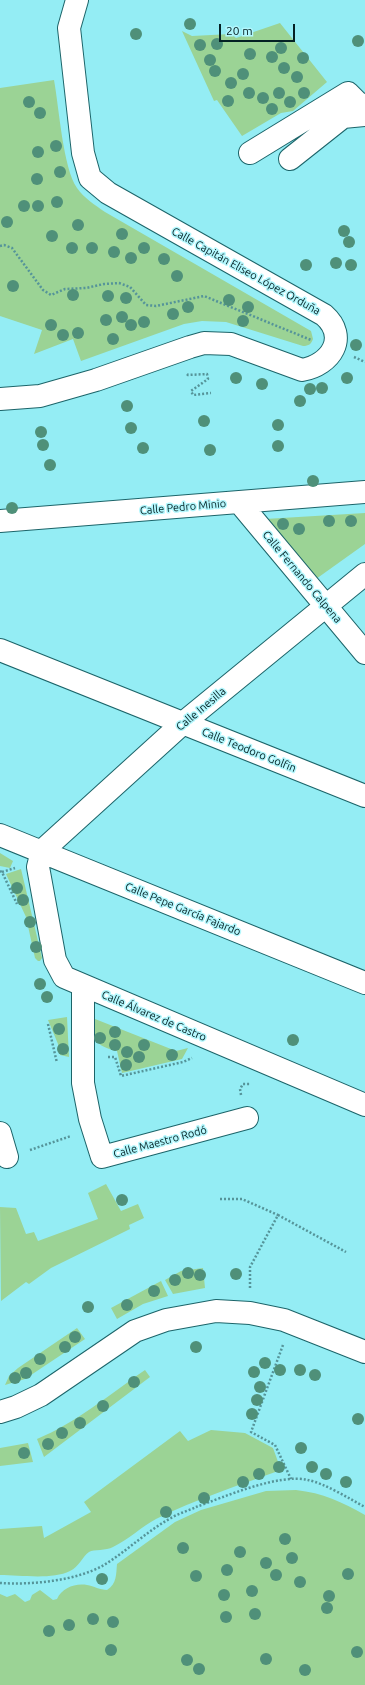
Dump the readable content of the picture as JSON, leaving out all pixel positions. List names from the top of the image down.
{
  "streets": {
    "street": [
      "Calle Capitán Eliseo López Orduña",
      "Calle Pedro Minio",
      "Calle Fernando Calpena",
      "Calle Inesilla",
      "Calle Teodoro Golfin",
      "Calle Pepe García Fajardo",
      "Calle Álvarez de Castro",
      "Calle Maestro Rodó"
    ]
  },
  "crossings": [
    ["Calle Pedro Minio", "Calle Fernando Calpena"],
    ["Calle Fernando Calpena", "Calle Inesilla"],
    ["Calle Inesilla", "Calle Teodoro Golfin"],
    ["Calle Inesilla", "Calle Pepe García Fajardo"],
    ["Calle Inesilla", "Calle Álvarez de Castro"],
    ["Calle Pepe García Fajardo", "Calle Álvarez de Castro"],
    ["Calle Álvarez de Castro", "Calle Maestro Rodó"]
  ],
  "scale_bar": "20 m"
}
